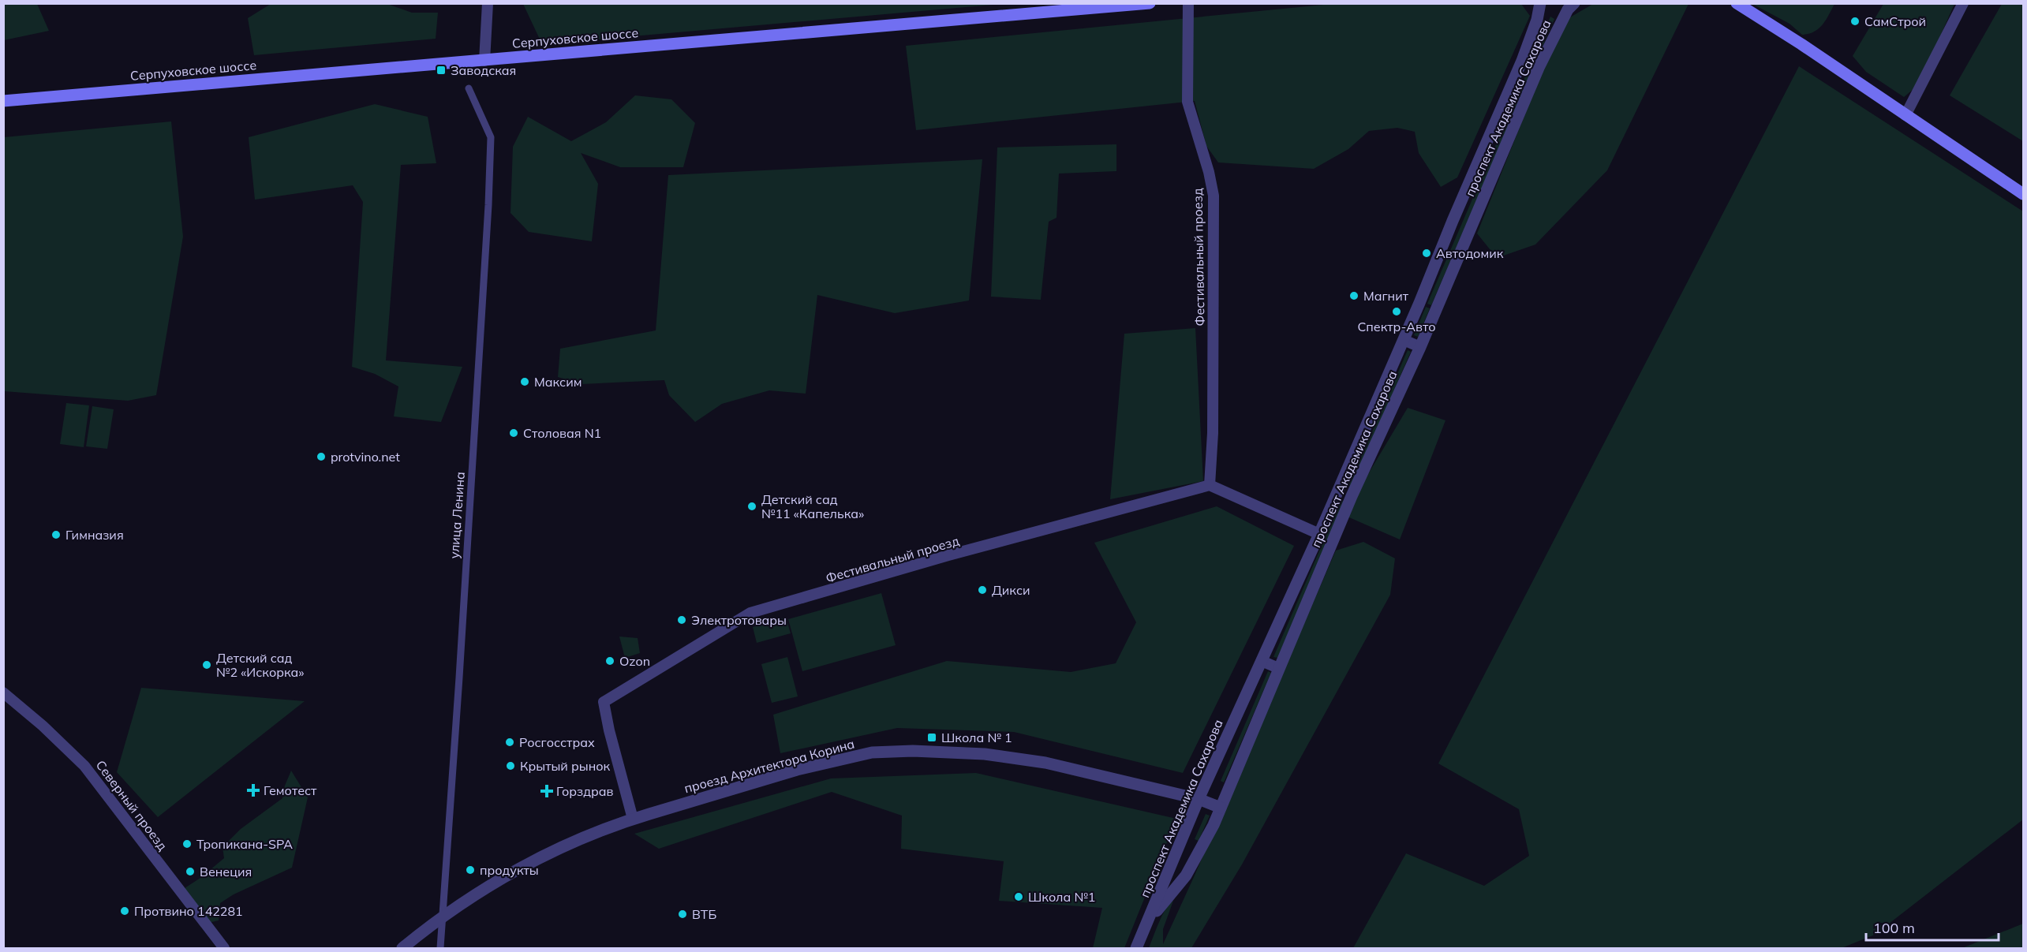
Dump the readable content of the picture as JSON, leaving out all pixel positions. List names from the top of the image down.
{
  "streets": {
    "main road": ["Серпуховское шоссе"],
    "street": [
      "проспект Академика Сахарова",
      "Фестивальный проезд",
      "улица Ленина",
      "проезд Архитектора Корина",
      "Северный проезд"
    ]
  },
  "crossings": [
    ["проспект Академика Сахарова", "проезд Архитектора Корина"],
    ["Фестивальный проезд", "проезд Архитектора Корина"],
    ["улица Ленина", "проезд Архитектора Корина"]
  ],
  "places": {
    "other": [
      "СамСтрой",
      "Автодомик",
      "Магнит",
      "Спектр-Авто",
      "Максим",
      "Столовая N1",
      "protvino.net",
      "Детский сад №11 «Капелька»",
      "Гимназия",
      "Дикси",
      "Электротовары",
      "Ozon",
      "Детcкий сад №2 «Искорка»",
      "Росгосстрах",
      "Крытый рынок",
      "Тропикана-SPA",
      "продукты",
      "Венеция",
      "Школа №1",
      "Протвино 142281",
      "ВТБ"
    ],
    "transit": ["Заводская", "Школа № 1"],
    "health": ["Гемотест", "Горздрав"]
  },
  "scale_bar": "100 m"
}
